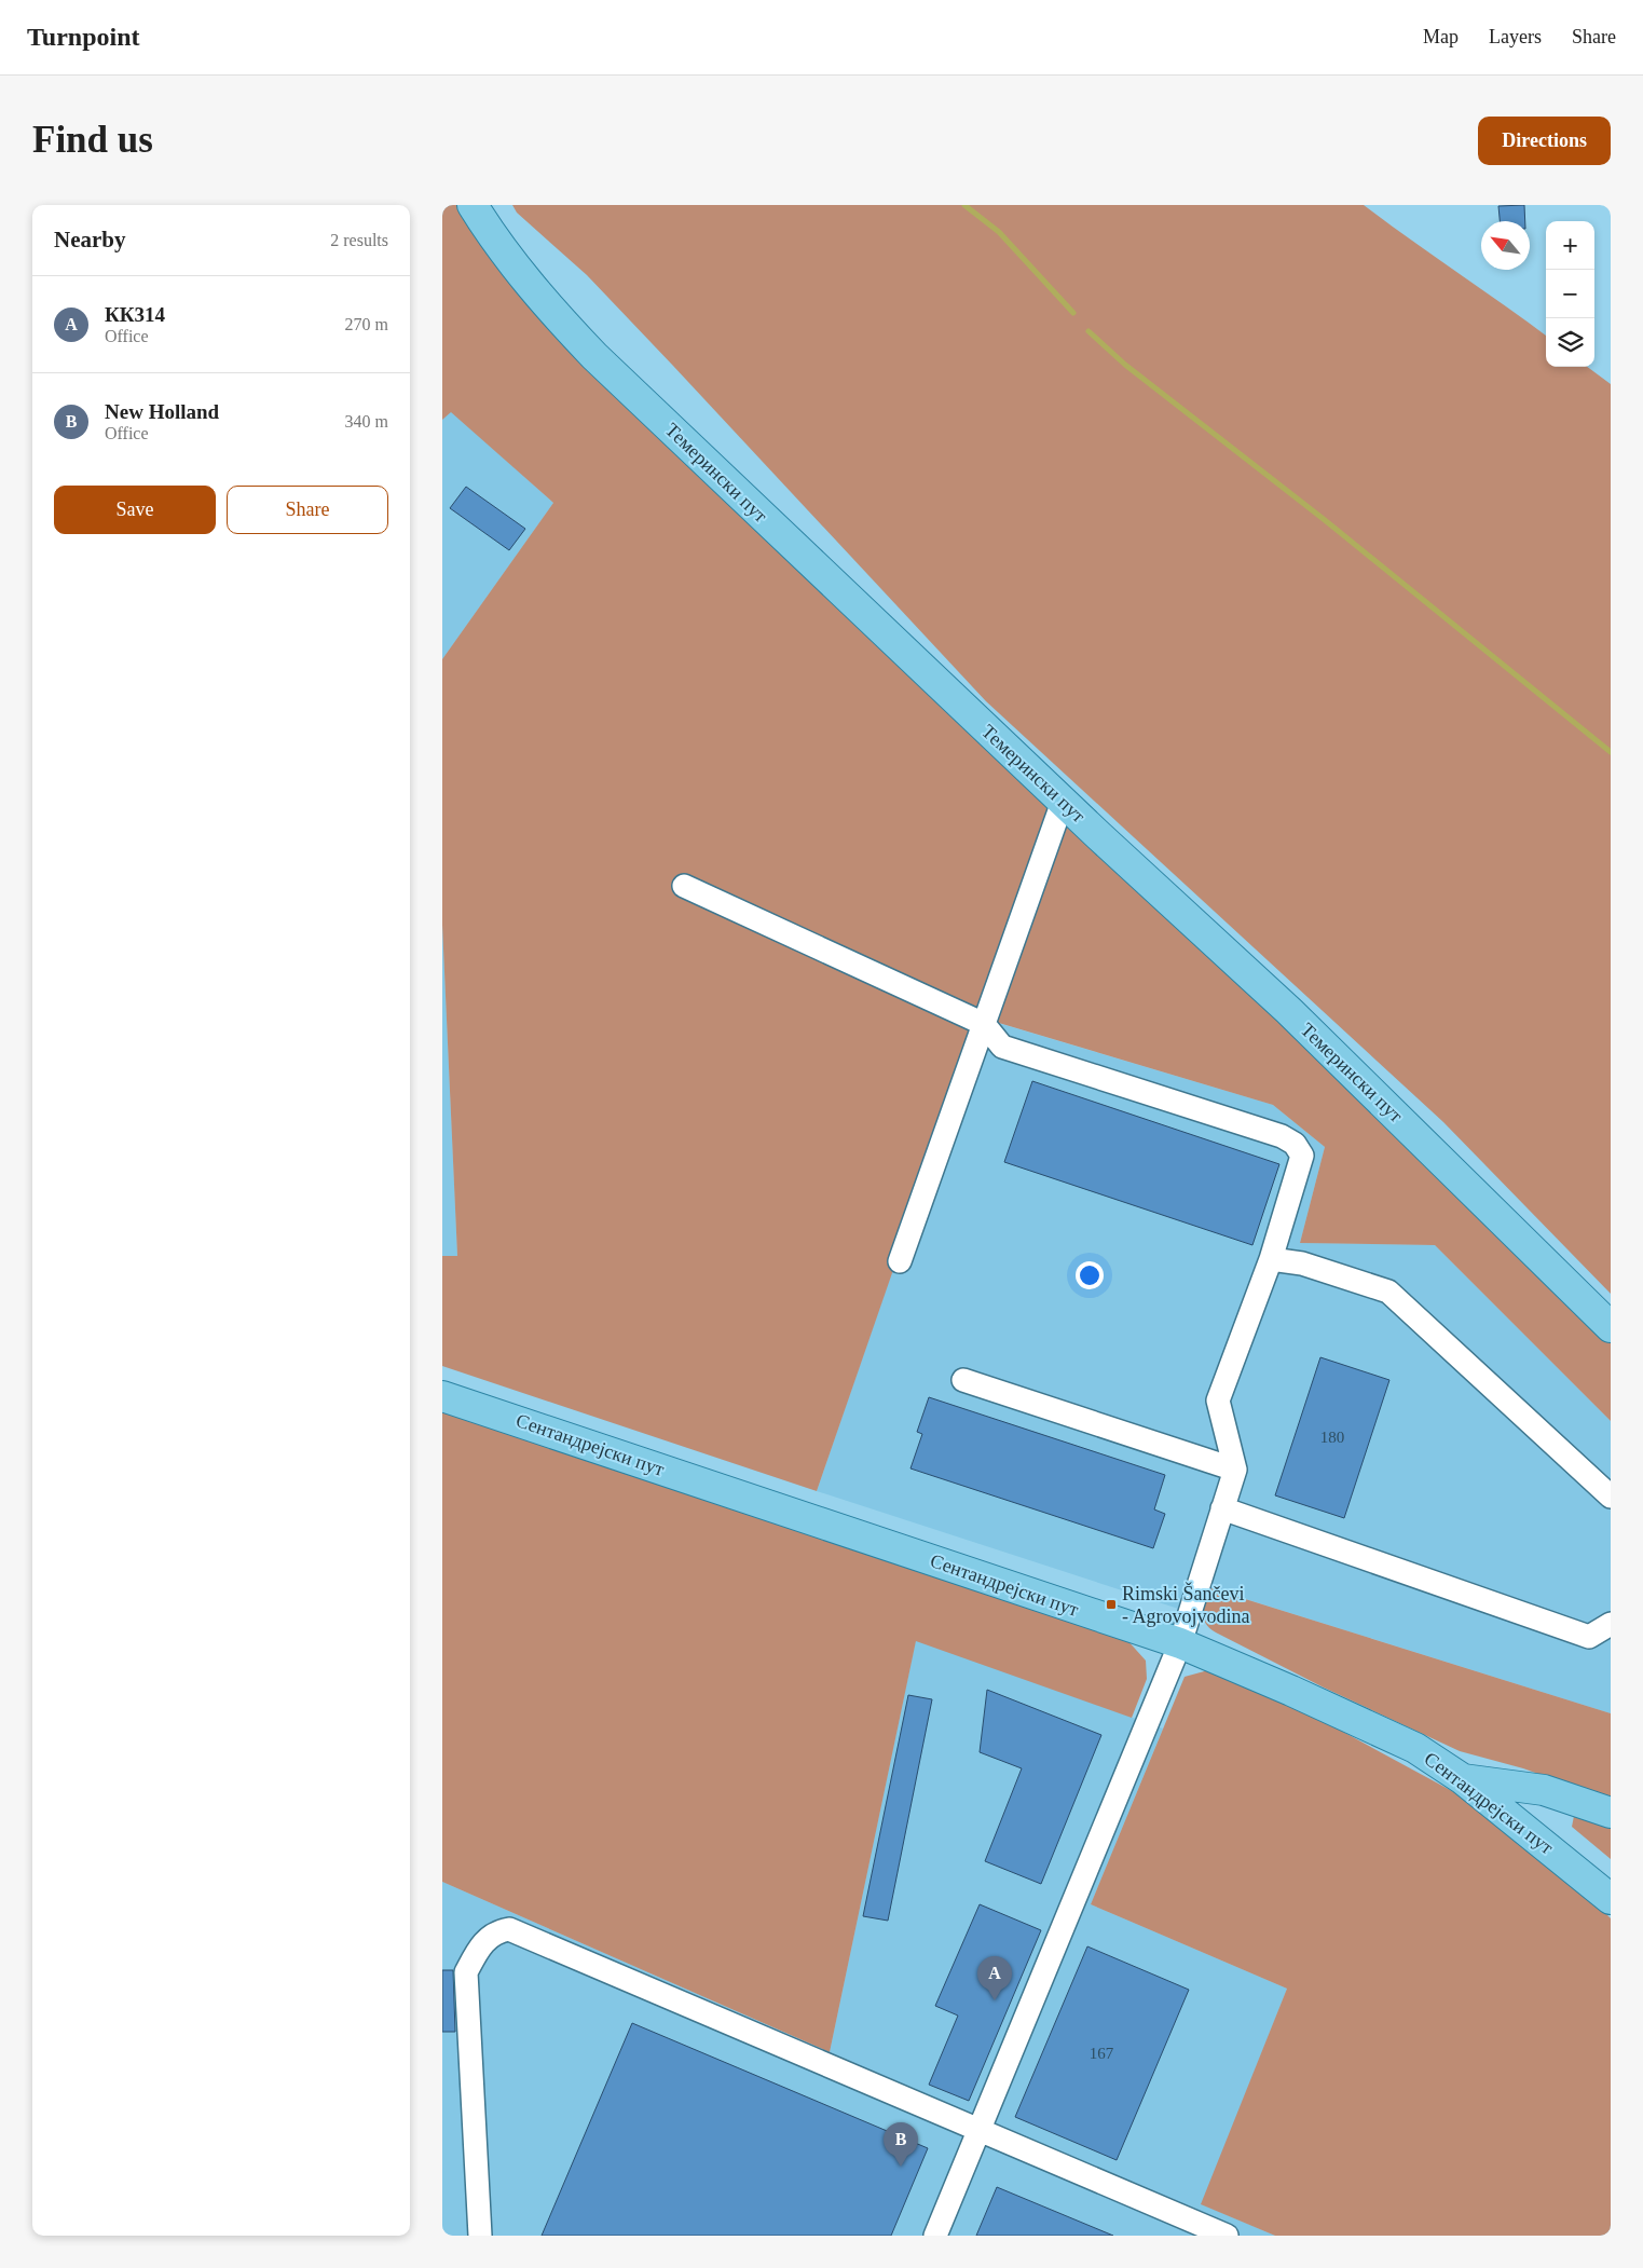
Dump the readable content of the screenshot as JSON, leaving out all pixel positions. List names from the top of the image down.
{
  "streets": {
    "main road": ["Темерински пут", "Сентандрејски пут"]
  },
  "places": {
    "transit": ["Rimski Šančevi - Agrovojvodina"]
  },
  "house_numbers": ["180", "167"],
  "north": "top left",
  "page": {
    "header": "Turnpoint",
    "nav": ["Map", "Layers", "Share"],
    "buttons": [
      "Directions",
      ["Save", "Share"]
    ],
    "title": "Find us",
    "heading": ["Nearby", "2 results"],
    "map_buttons": ["+", "−"],
    "list": [
      {
        "mark": "A",
        "name": "КК314",
        "note": "Office",
        "value": "270 m"
      },
      {
        "mark": "B",
        "name": "New Holland",
        "note": "Office",
        "value": "340 m"
      }
    ],
    "pins": ["A", "B"]
  }
}
